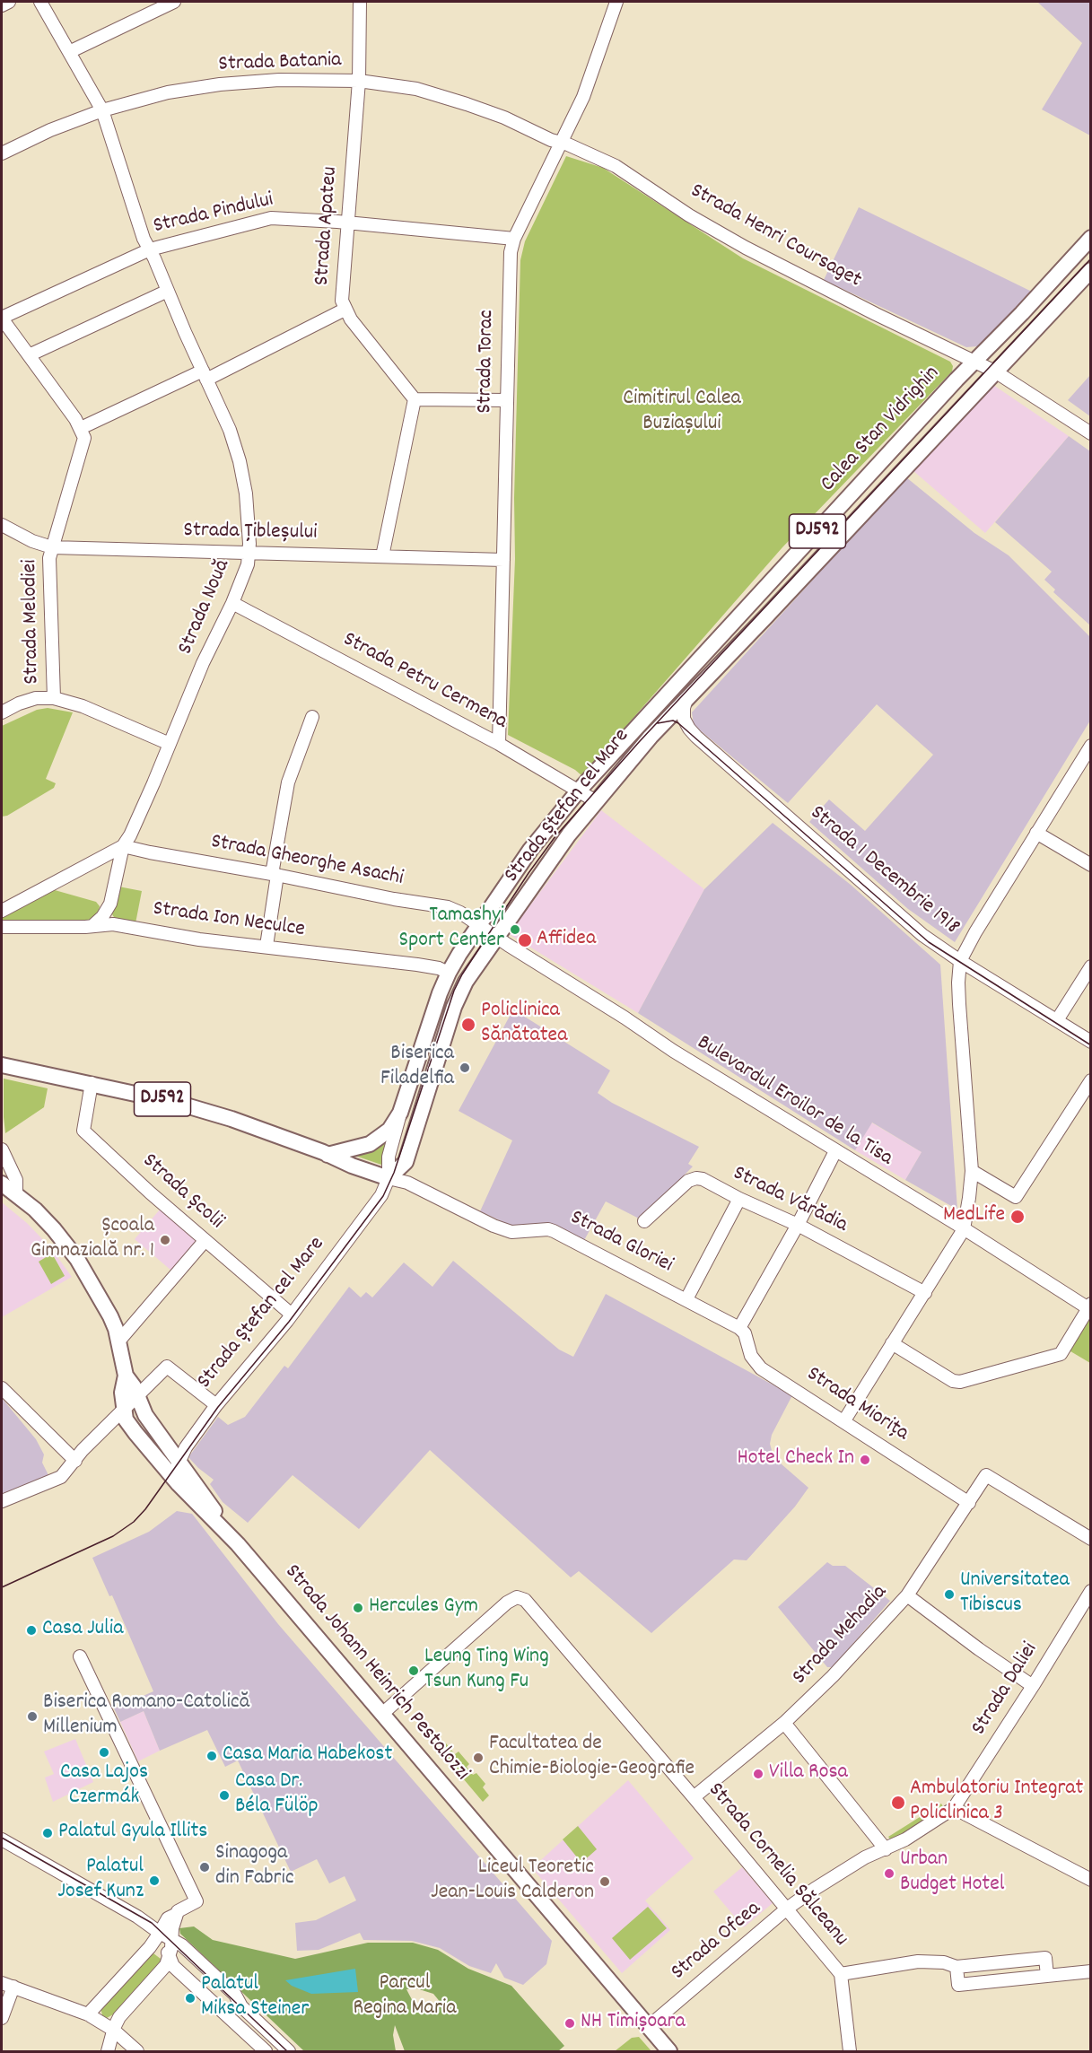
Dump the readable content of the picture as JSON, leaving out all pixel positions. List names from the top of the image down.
{
  "streets": {
    "main road": [
      "Calea Stan Vidrighin",
      "DJ592",
      "Strada Ștefan cel Mare",
      "Strada Johann Heinrich Pestalozzi"
    ],
    "street": [
      "Strada Batania",
      "Strada Pindului",
      "Strada Apateu",
      "Strada Henri Coursaget",
      "Strada Torac",
      "Strada Țibleșului",
      "Strada Nouă",
      "Strada Melodiei",
      "Strada Petru Cermena",
      "Strada Gheorghe Asachi",
      "Strada 1 Decembrie 1918",
      "Strada Ion Neculce",
      "Bulevardul Eroilor de la Tisa",
      "Strada Școlii",
      "Strada Vărădia",
      "Strada Gloriei",
      "Strada Miorița",
      "Strada Mehadia",
      "Strada Daliei",
      "Strada Cornelia Sălceanu",
      "Strada Ofcea"
    ]
  },
  "crossings": [
    ["Strada Batania", "Strada Apateu"],
    ["Strada Batania", "Strada Henri Coursaget"],
    ["Strada Batania", "Strada Torac"],
    ["Strada Batania", "Strada Nouă"],
    ["Strada Pindului", "Strada Apateu"],
    ["Strada Pindului", "Strada Torac"],
    ["Strada Pindului", "Strada Nouă"],
    ["Strada Henri Coursaget", "Strada Torac"],
    ["Strada Henri Coursaget", "Calea Stan Vidrighin"],
    ["Strada Torac", "Strada Țibleșului"],
    ["Strada Torac", "Strada Petru Cermena"],
    ["Calea Stan Vidrighin", "Strada Ștefan cel Mare"],
    ["Calea Stan Vidrighin", "Strada 1 Decembrie 1918"],
    ["DJ592", "Strada Ștefan cel Mare"],
    ["DJ592", "Strada Școlii"],
    ["DJ592", "Strada Gloriei"],
    ["Strada Țibleșului", "Strada Nouă"],
    ["Strada Țibleșului", "Strada Melodiei"],
    ["Strada Nouă", "Strada Petru Cermena"],
    ["Strada Nouă", "Strada Gheorghe Asachi"],
    ["Strada Petru Cermena", "Strada Ștefan cel Mare"],
    ["Strada Ștefan cel Mare", "Strada Gheorghe Asachi"],
    ["Strada Ștefan cel Mare", "Strada 1 Decembrie 1918"],
    ["Strada Ștefan cel Mare", "Strada Ion Neculce"],
    ["Strada Ștefan cel Mare", "Bulevardul Eroilor de la Tisa"],
    ["Strada Ștefan cel Mare", "Strada Școlii"],
    ["Strada Ștefan cel Mare", "Strada Gloriei"],
    ["Strada Ștefan cel Mare", "Strada Johann Heinrich Pestalozzi"],
    ["Strada Gheorghe Asachi", "Bulevardul Eroilor de la Tisa"],
    ["Strada Gloriei", "Strada Miorița"],
    ["Strada Miorița", "Strada Mehadia"],
    ["Strada Mehadia", "Strada Cornelia Sălceanu"],
    ["Strada Johann Heinrich Pestalozzi", "Strada Cornelia Sălceanu"],
    ["Strada Johann Heinrich Pestalozzi", "Strada Ofcea"],
    ["Strada Daliei", "Strada Ofcea"],
    ["Strada Cornelia Sălceanu", "Strada Ofcea"]
  ],
  "parks": ["Cimitirul Calea Buziașului", "Parcul Regina Maria"],
  "places": [
    "Tamashyi Sport Center",
    "Affidea",
    "Policlinica Sănătatea",
    "Biserica Filadelfia",
    "MedLife",
    "Școala Gimnazială nr. 1",
    "Hotel Check In",
    "Universitatea Tibiscus",
    "Hercules Gym",
    "Casa Julia",
    "Leung Ting Wing Tsun Kung Fu",
    "Biserica Romano-Catolică Millenium",
    "Casa Lajos Czermák",
    "Casa Maria Habekost",
    "Facultatea de Chimie-Biologie-Geografie",
    "Villa Rosa",
    "Casa Dr. Béla Fülöp",
    "Ambulatoriu Integrat Policlinica 3",
    "Palatul Gyula Illits",
    "Sinagoga din Fabric",
    "Urban Budget Hotel",
    "Palatul Josef Kunz",
    "Liceul Teoretic Jean-Louis Calderon",
    "Palatul Miksa Steiner",
    "NH Timișoara"
  ]
}
